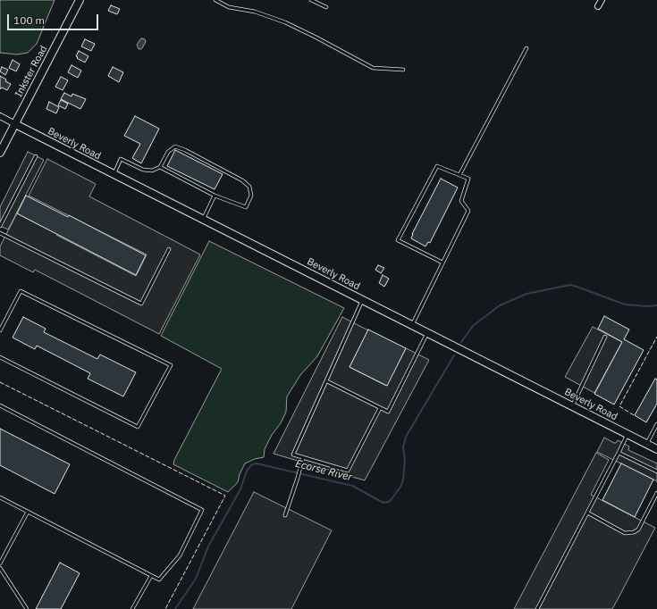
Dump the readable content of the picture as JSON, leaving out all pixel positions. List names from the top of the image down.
{
  "streets": {
    "street": ["Inkster Road", "Beverly Road"]
  },
  "crossings": [
    ["Inkster Road", "Beverly Road"]
  ],
  "water": ["Ecorse River"],
  "scale_bar": "100 m"
}
